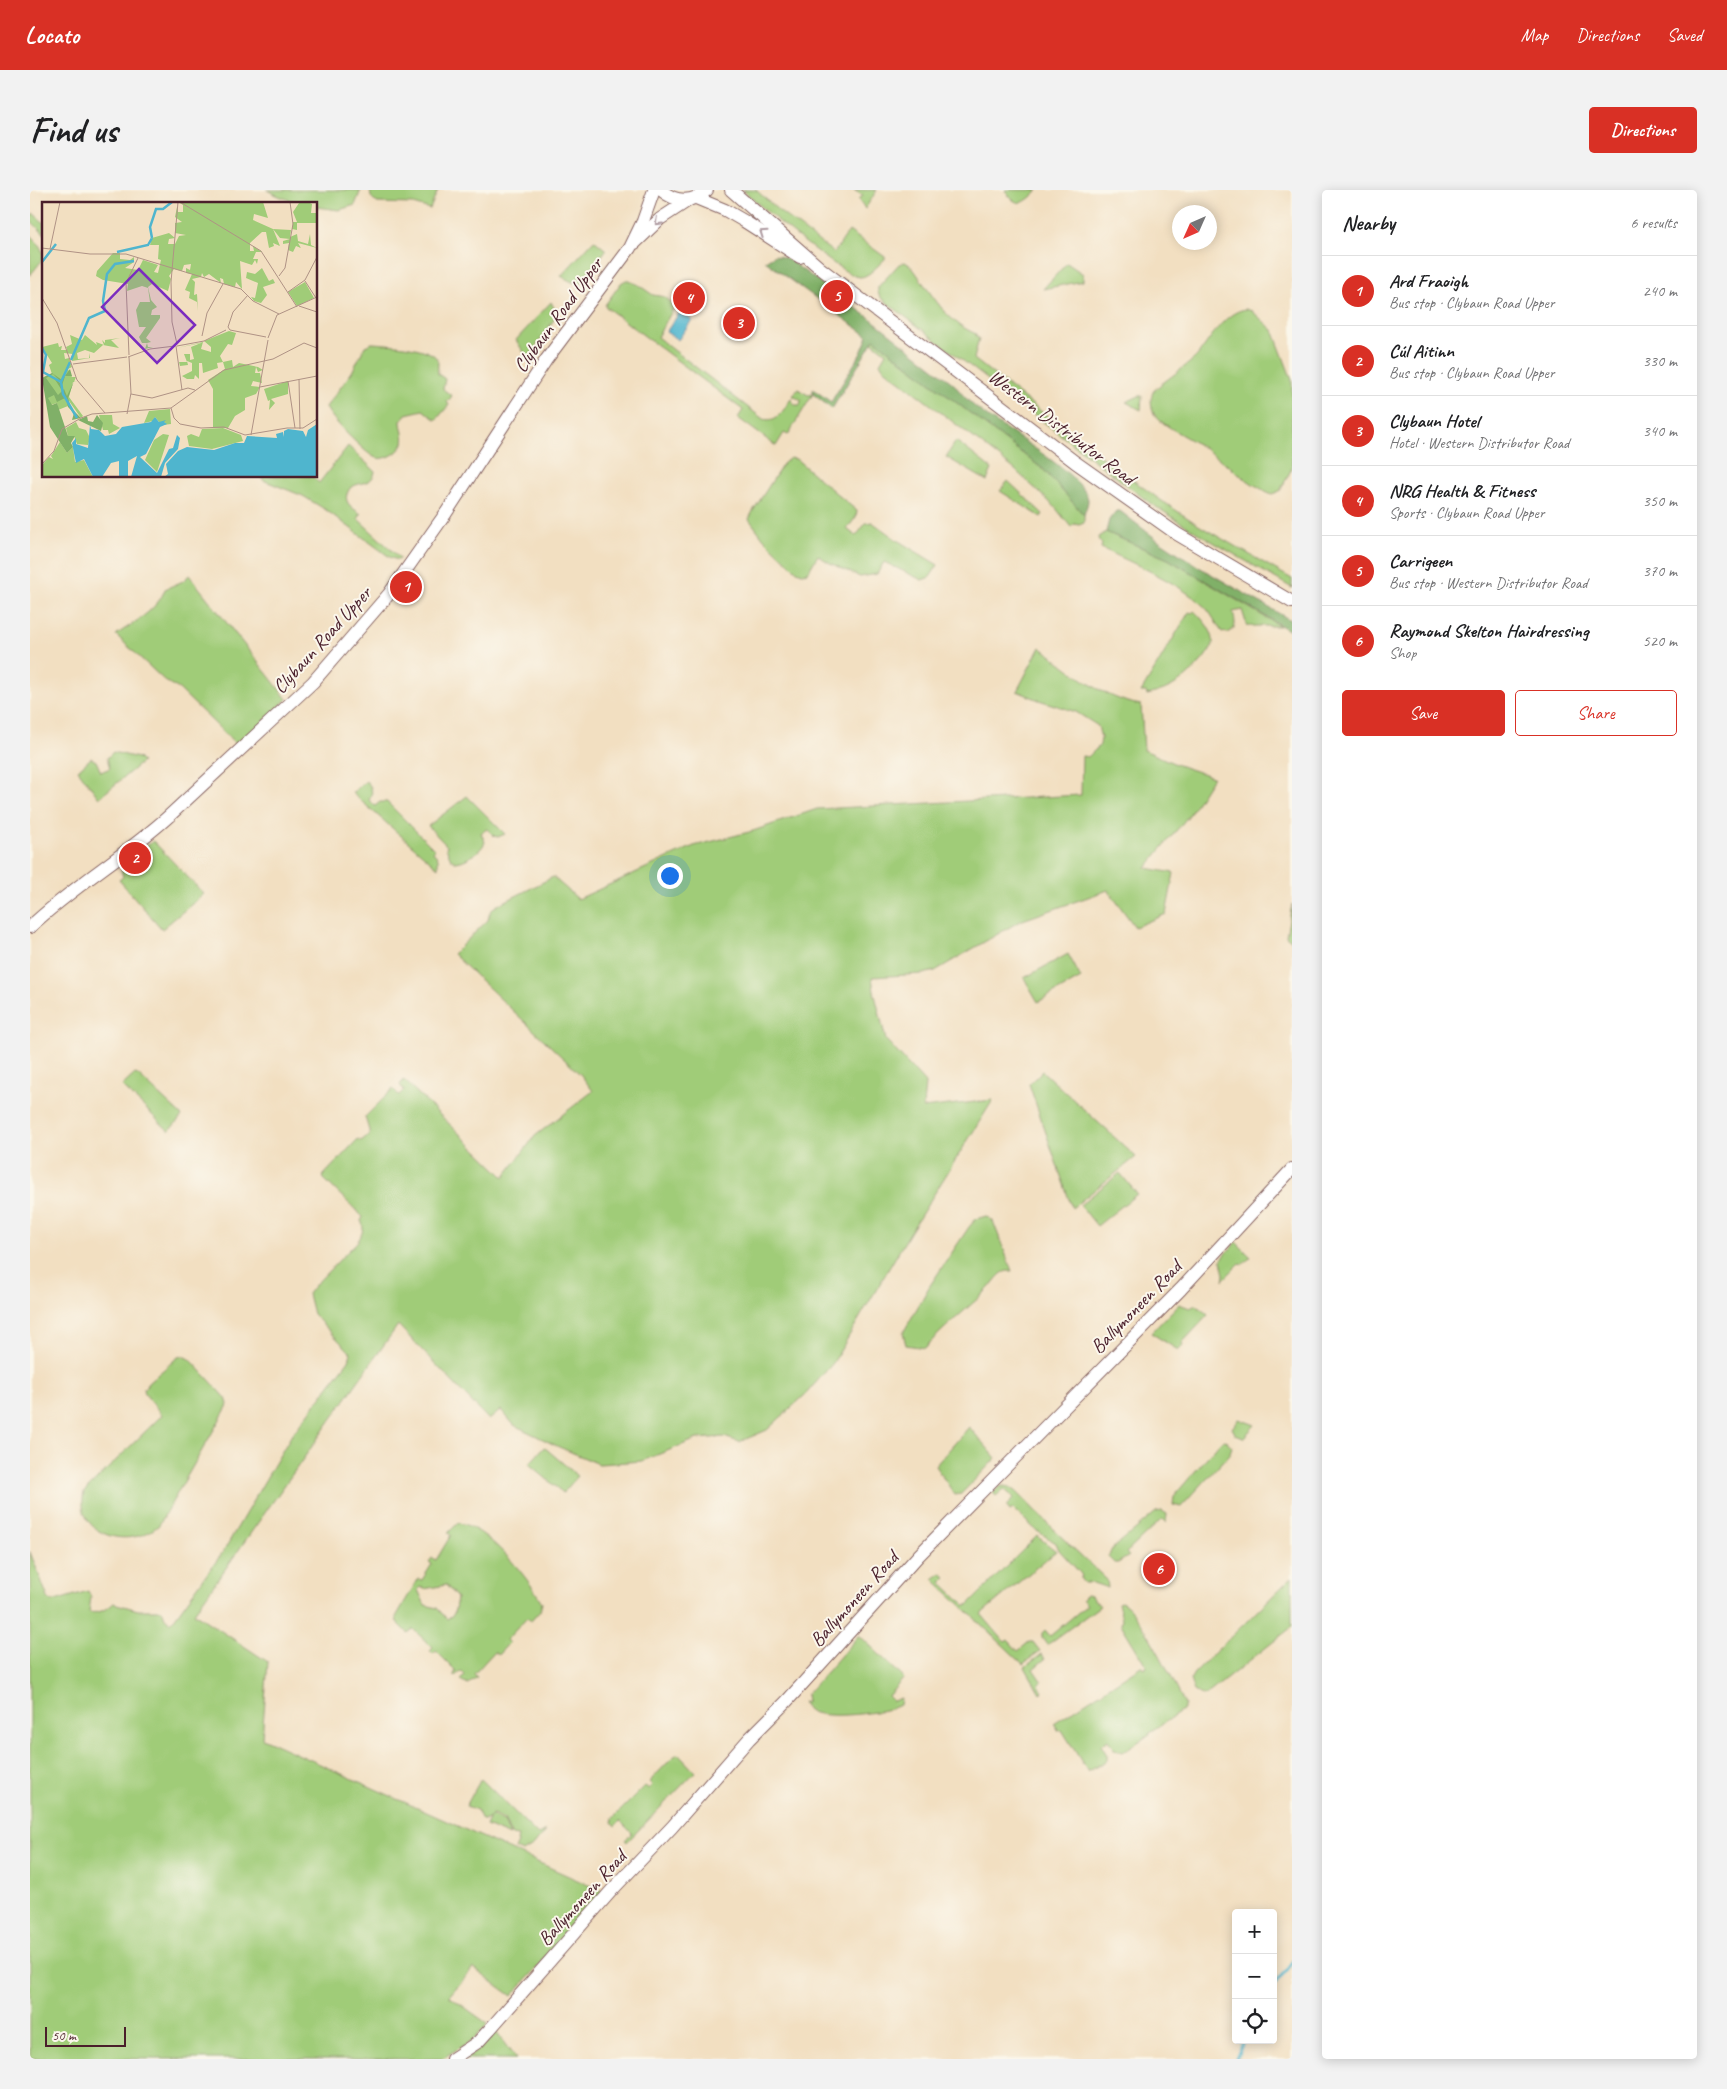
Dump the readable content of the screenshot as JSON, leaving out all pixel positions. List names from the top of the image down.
{
  "streets": {
    "street": ["Clybaun Road Upper", "Western Distributor Road", "Ballymoneen Road"]
  },
  "crossings": [
    ["Clybaun Road Upper", "Western Distributor Road"]
  ],
  "scale_bar": "50 m",
  "north": "bottom left",
  "page": {
    "header": "Locato",
    "nav": ["Map", "Directions", "Saved"],
    "buttons": [
      "Directions",
      ["Save", "Share"]
    ],
    "title": "Find us",
    "heading": ["Nearby", "6 results"],
    "list": [
      {
        "mark": "1",
        "name": "Ard Fraoigh",
        "note": "Bus stop · Clybaun Road Upper",
        "value": "240 m"
      },
      {
        "mark": "2",
        "name": "Cúl Aitinn",
        "note": "Bus stop · Clybaun Road Upper",
        "value": "330 m"
      },
      {
        "mark": "3",
        "name": "Clybaun Hotel",
        "note": "Hotel · Western Distributor Road",
        "value": "340 m"
      },
      {
        "mark": "4",
        "name": "NRG Health & Fitness",
        "note": "Sports · Clybaun Road Upper",
        "value": "350 m"
      },
      {
        "mark": "5",
        "name": "Carrigeen",
        "note": "Bus stop · Western Distributor Road",
        "value": "370 m"
      },
      {
        "mark": "6",
        "name": "Raymond Skelton Hairdressing",
        "note": "Shop",
        "value": "520 m"
      }
    ],
    "pins": [
      "5",
      "4",
      "3",
      "1",
      "2",
      "6"
    ],
    "map_buttons": ["+", "−"],
    "scale": "50 m"
  }
}
